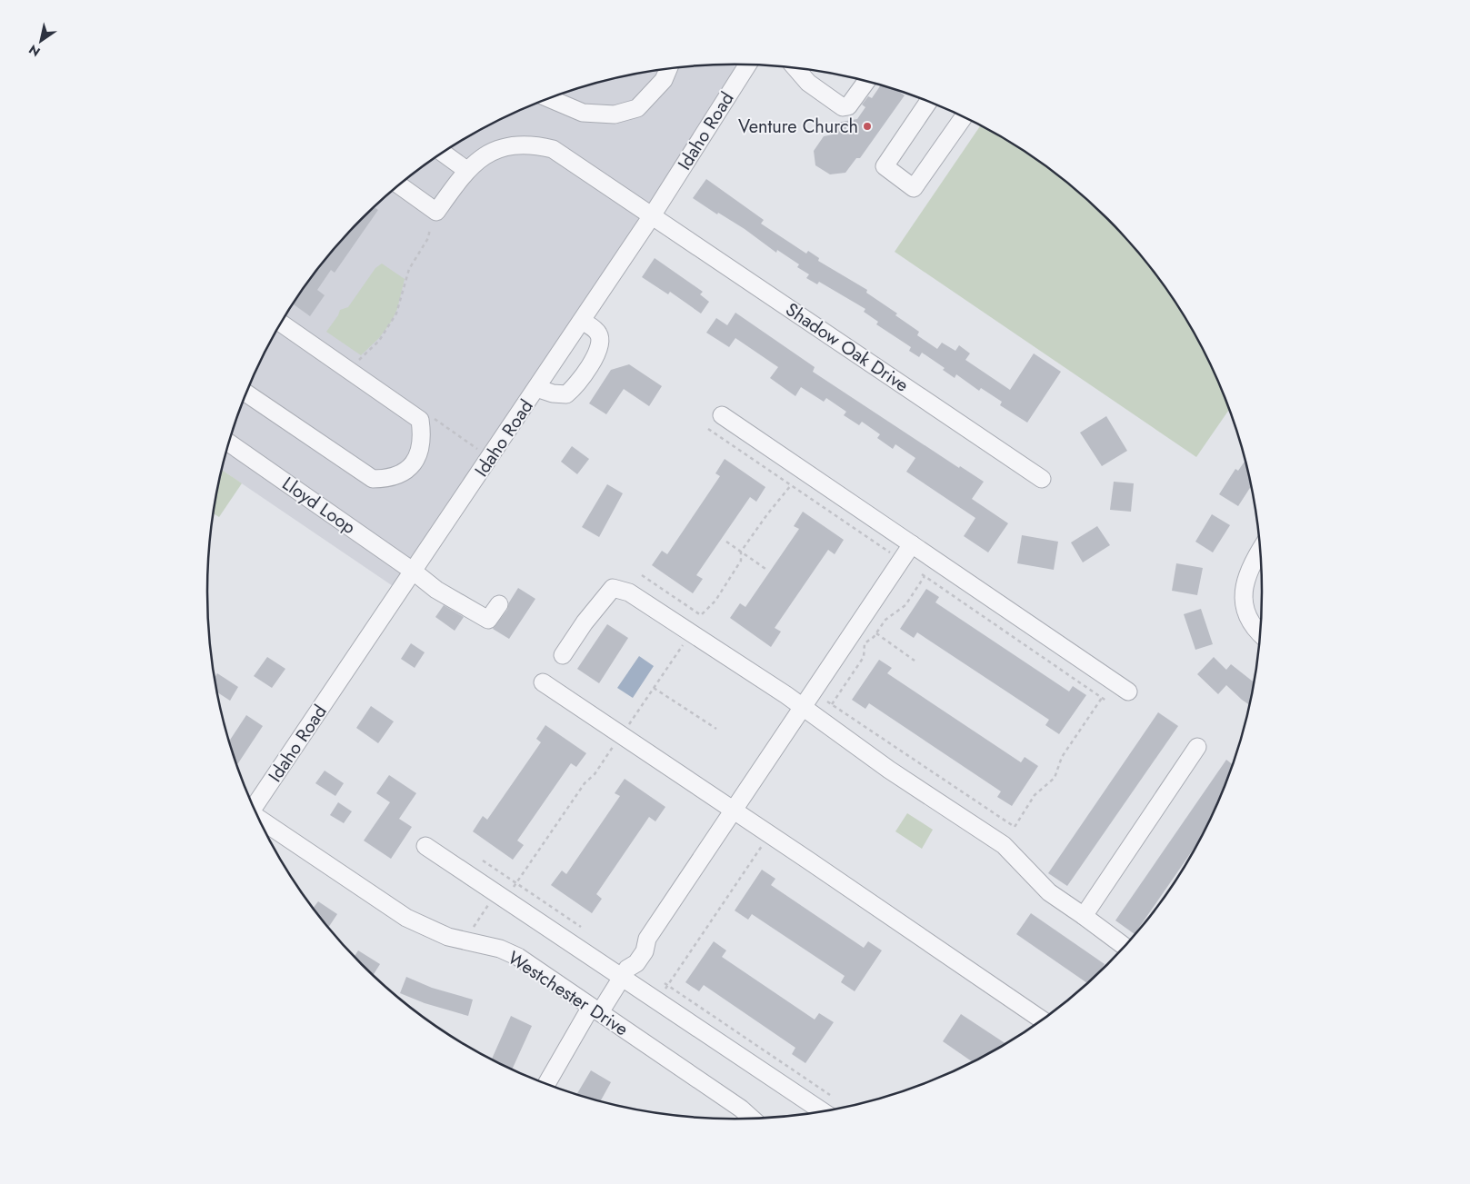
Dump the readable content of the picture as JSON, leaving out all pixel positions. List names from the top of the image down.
{
  "streets": {
    "street": [
      "Idaho Road",
      "Shadow Oak Drive",
      "Lloyd Loop",
      "Westchester Drive"
    ]
  },
  "crossings": [
    ["Idaho Road", "Shadow Oak Drive"],
    ["Idaho Road", "Lloyd Loop"]
  ],
  "places": ["Venture Church"],
  "north": "bottom left"
}
